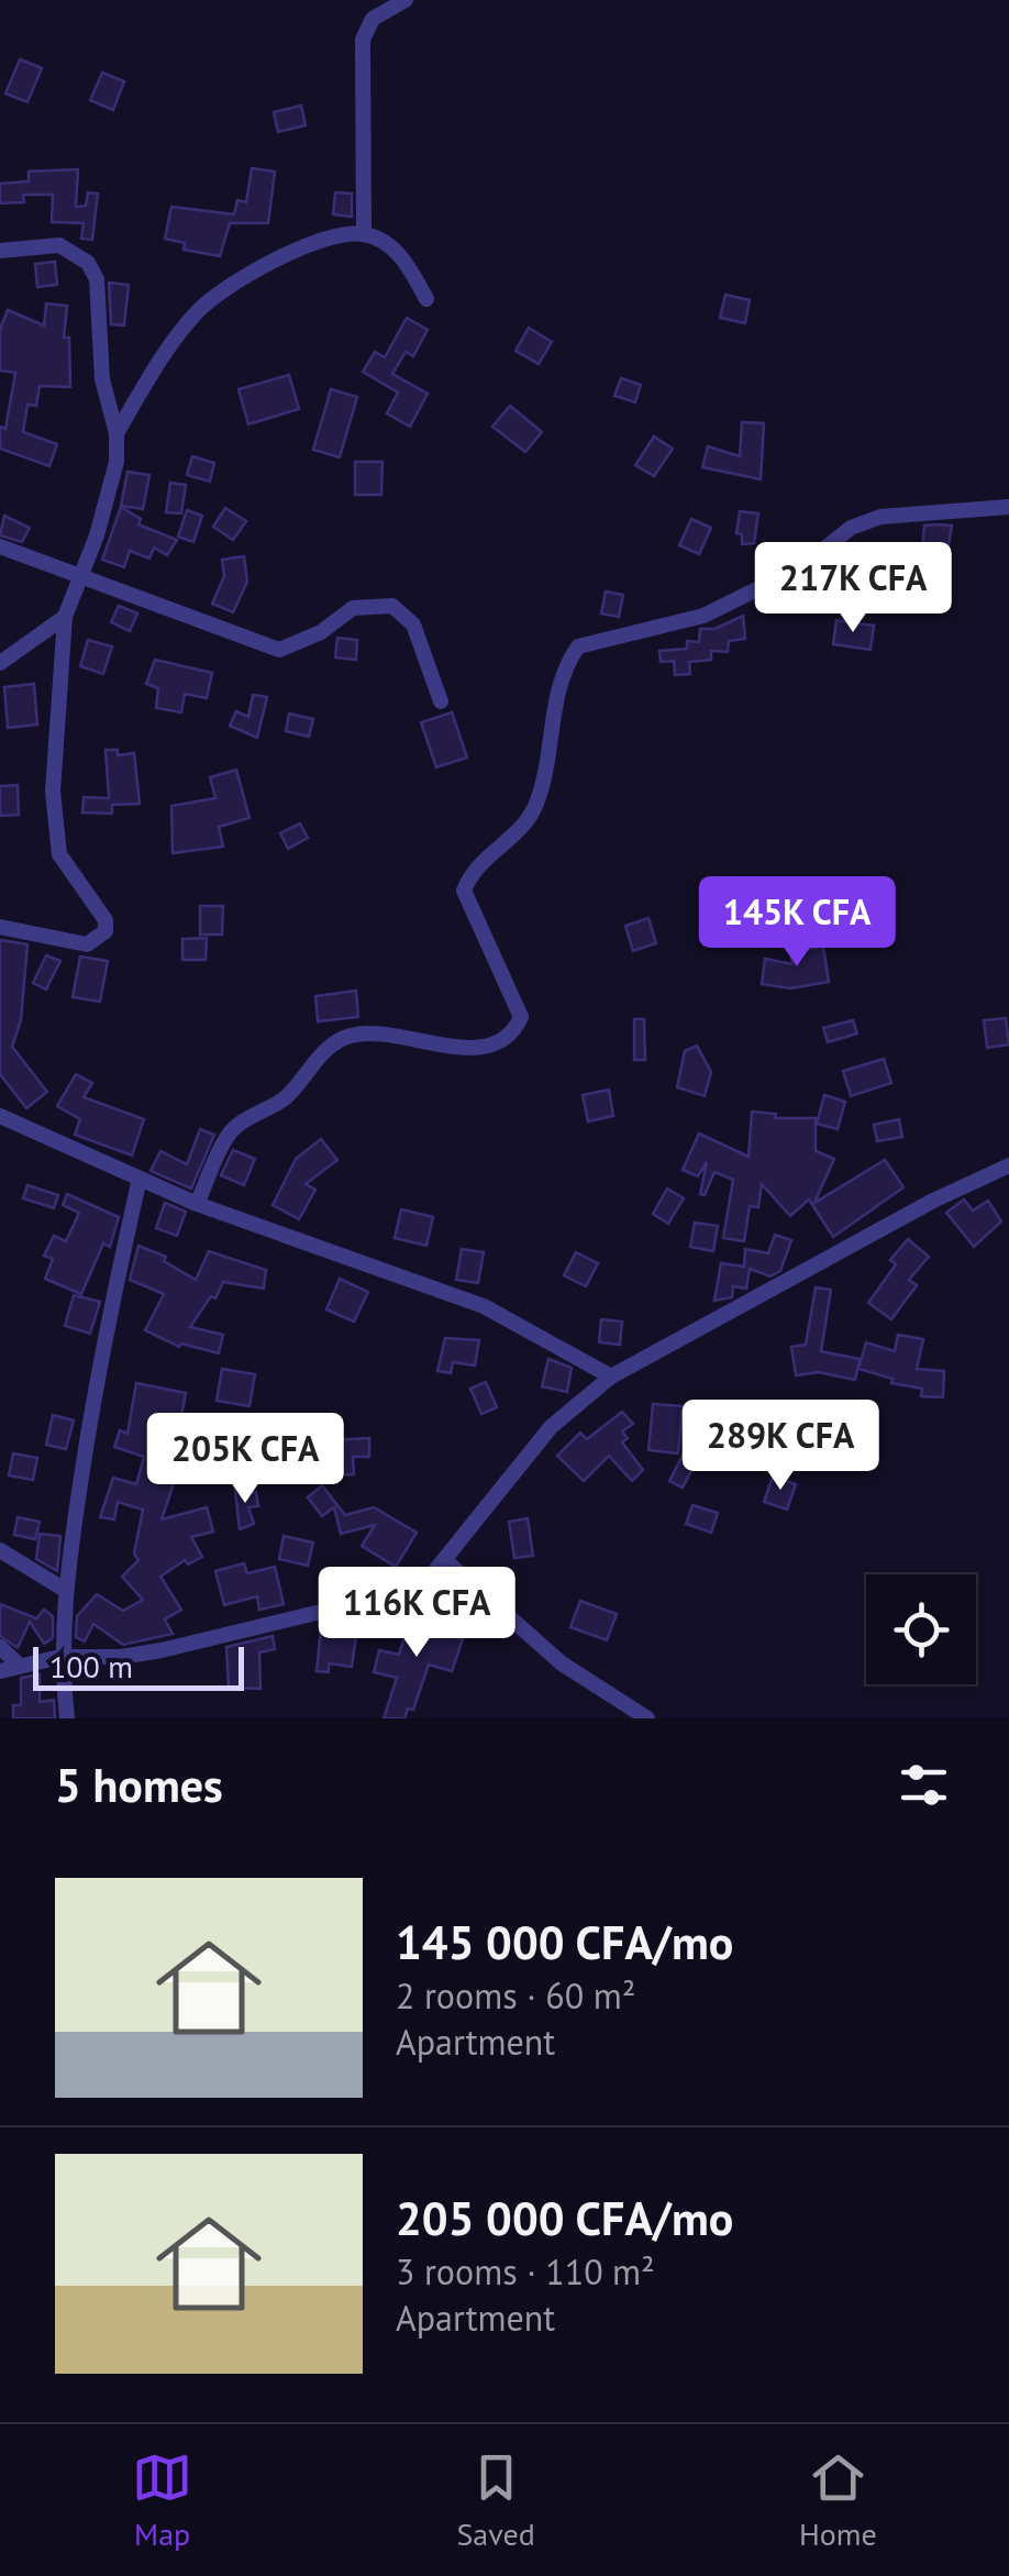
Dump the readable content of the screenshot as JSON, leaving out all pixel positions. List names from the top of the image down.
{
  "scale_bar": "100 m",
  "page": {
    "price": [
      "217K CFA",
      "145K CFA",
      "289K CFA",
      "205K CFA",
      "116K CFA"
    ],
    "scale": "100 m",
    "heading": "5 homes",
    "list": [
      {
        "name": "145 000 CFA/mo",
        "note": "2 rooms · 60 m² · Apartment"
      },
      {
        "name": "205 000 CFA/mo",
        "note": "3 rooms · 110 m² · Apartment"
      }
    ],
    "tabs": ["Map", "Saved", "Home"]
  }
}
